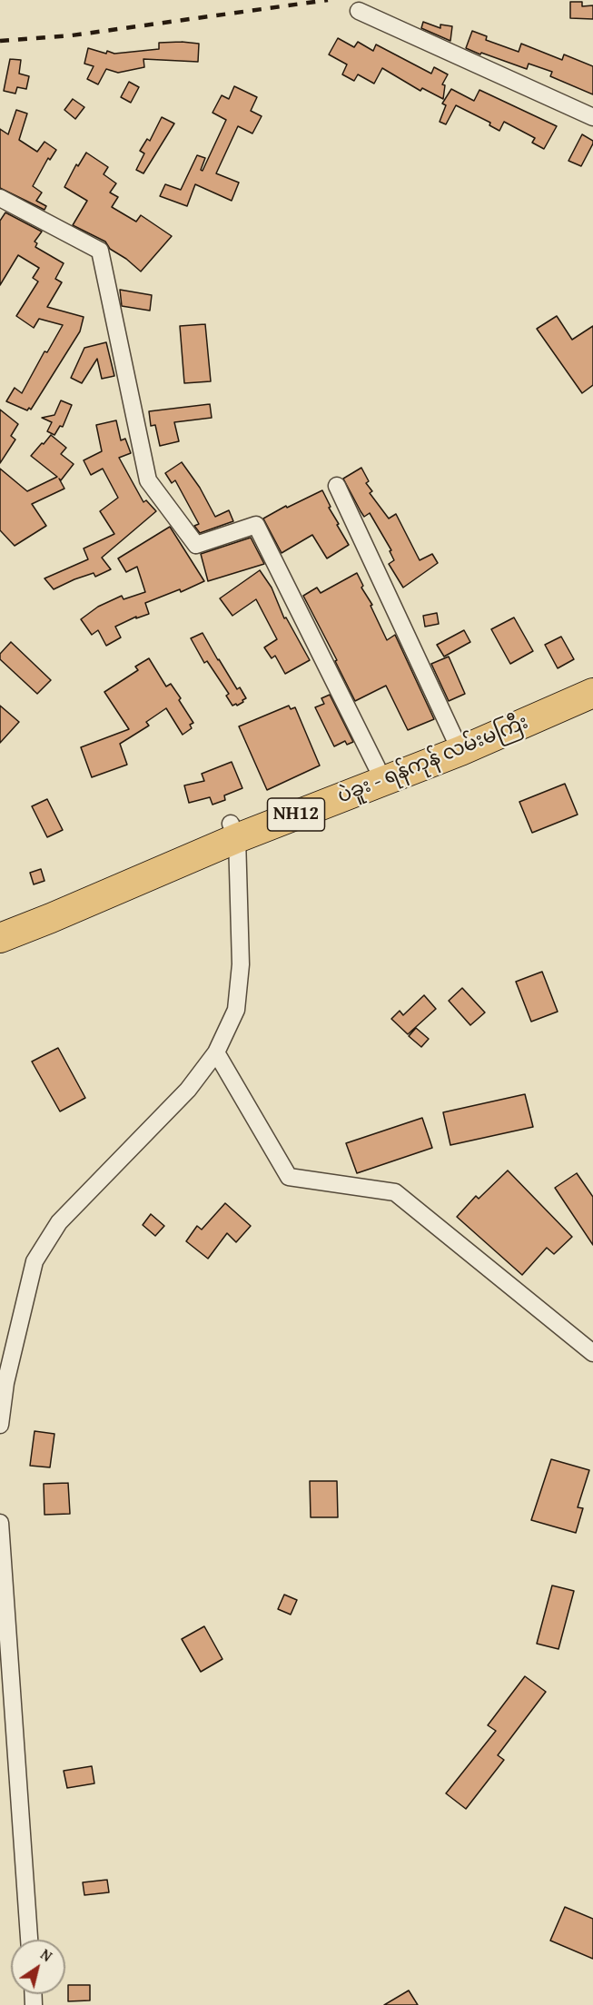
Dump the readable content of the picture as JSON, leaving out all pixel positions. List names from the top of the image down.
{
  "streets": {
    "highway": ["ပဲခူး - ရန်ကုန် လမ်းမကြီး", "NH12"]
  },
  "north": "top right"
}
